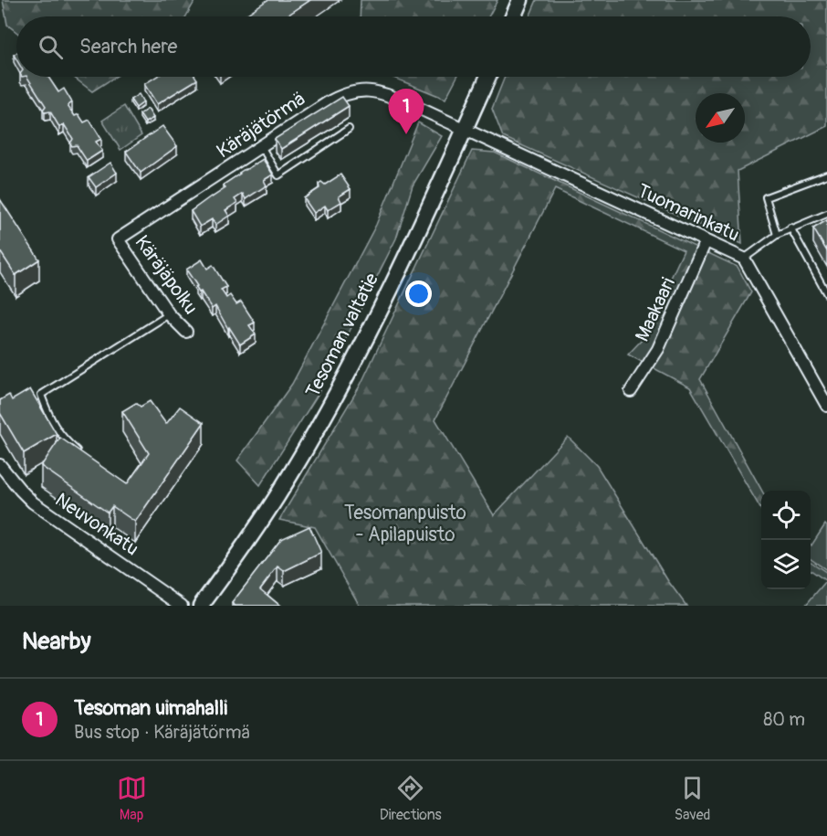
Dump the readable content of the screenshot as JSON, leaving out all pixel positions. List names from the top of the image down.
{
  "streets": {
    "main road": ["Tesoman valtatie"],
    "street": [
      "Käräjätörmä",
      "Tuomarinkatu",
      "Käräjäpolku",
      "Maakaari",
      "Neuvonkatu"
    ]
  },
  "crossings": [
    ["Käräjätörmä", "Tuomarinkatu"],
    ["Käräjätörmä", "Käräjäpolku"],
    ["Käräjätörmä", "Tesoman valtatie"],
    ["Tuomarinkatu", "Maakaari"],
    ["Tuomarinkatu", "Tesoman valtatie"]
  ],
  "parks": ["Tesomanpuisto - Apilapuisto"],
  "north": "bottom left",
  "page": {
    "search": "Search here",
    "pins": "1",
    "heading": "Nearby",
    "list": [
      {
        "mark": "1",
        "name": "Tesoman uimahalli",
        "note": "Bus stop · Käräjätörmä",
        "value": "80 m"
      }
    ],
    "nav": ["Map", "Directions", "Saved"]
  }
}
